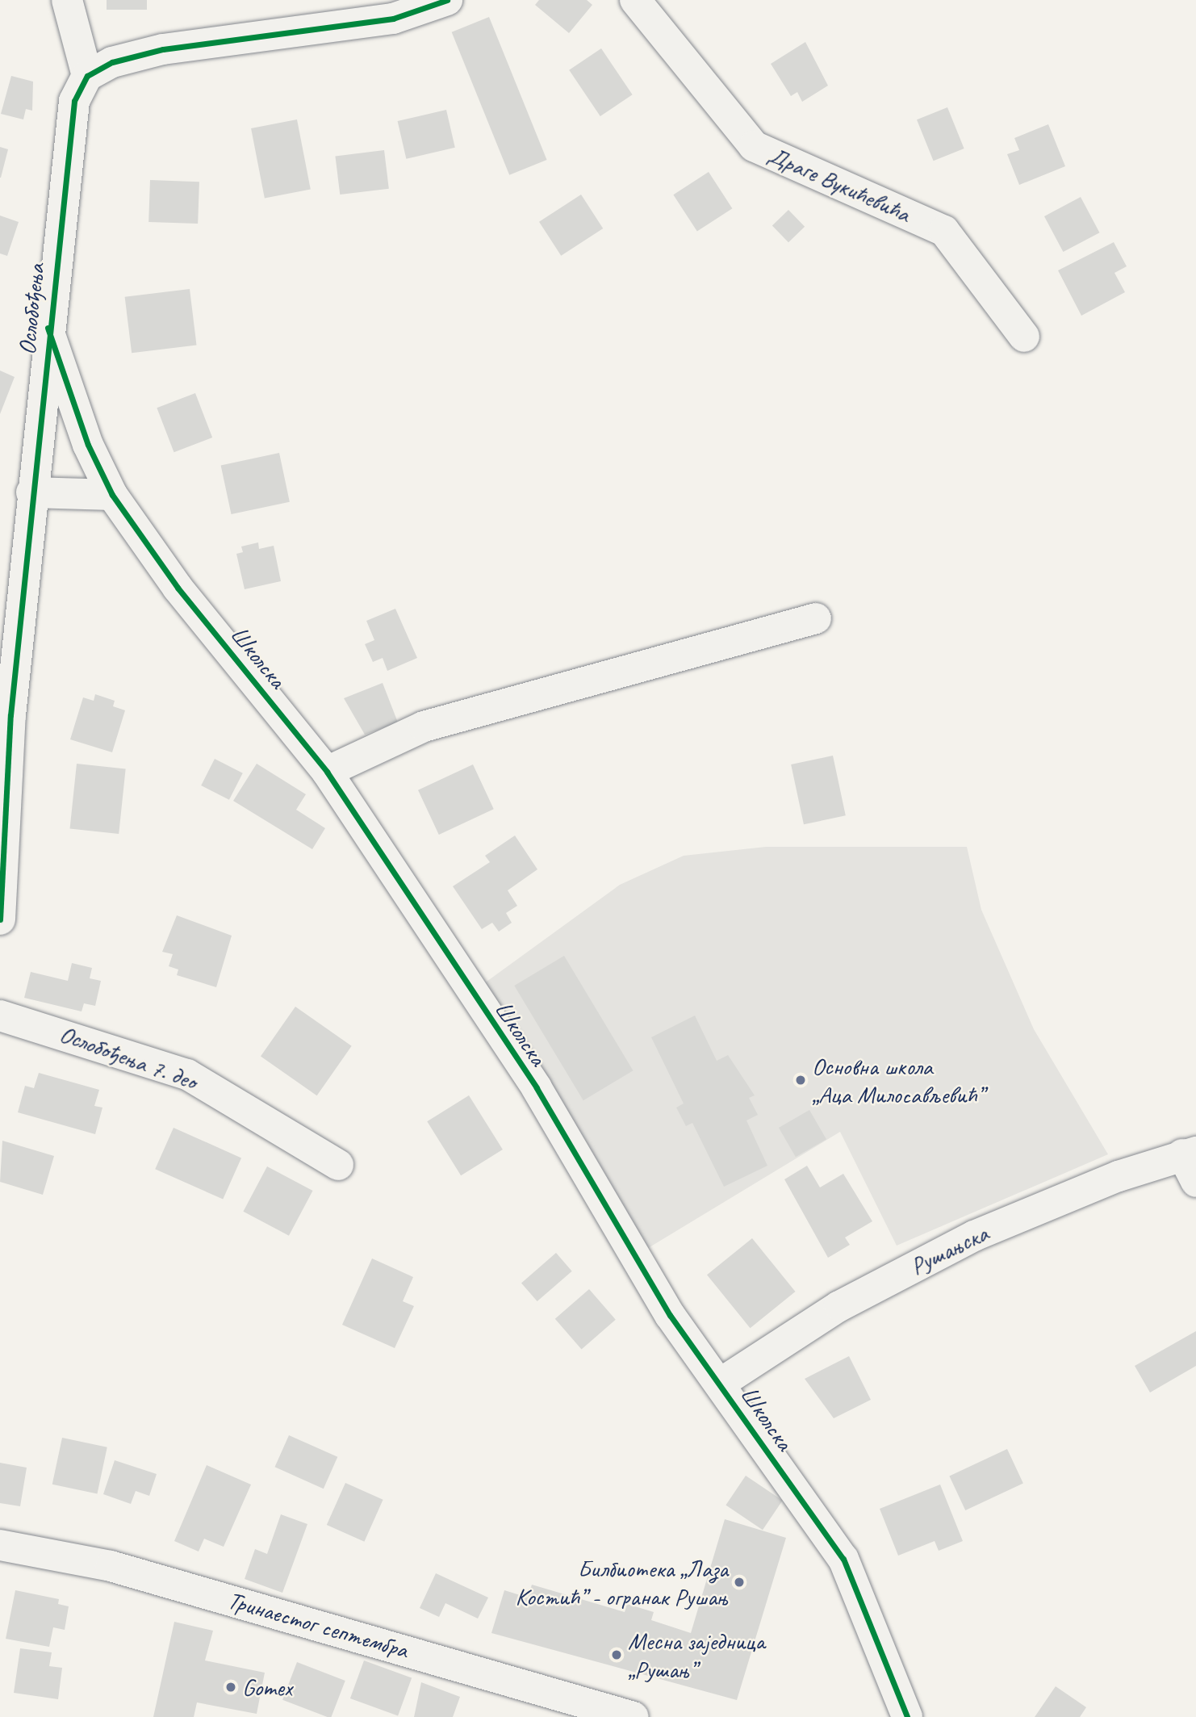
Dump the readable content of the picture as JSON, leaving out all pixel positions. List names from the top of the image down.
{
  "streets": {
    "street": [
      "Драге Вукићевића",
      "Ослобођења",
      "Школска",
      "Ослобођења 7. део",
      "Рушањска",
      "Тринаестог септембра"
    ]
  },
  "crossings": [
    ["Ослобођења", "Школска"],
    ["Школска", "Рушањска"]
  ],
  "places": [
    "Основна школа „Аца Милосављевић”",
    "Билбиотека „Лаза Костић” - огранак Рушањ",
    "Месна заједница „Рушањ”",
    "Gomex"
  ]
}
